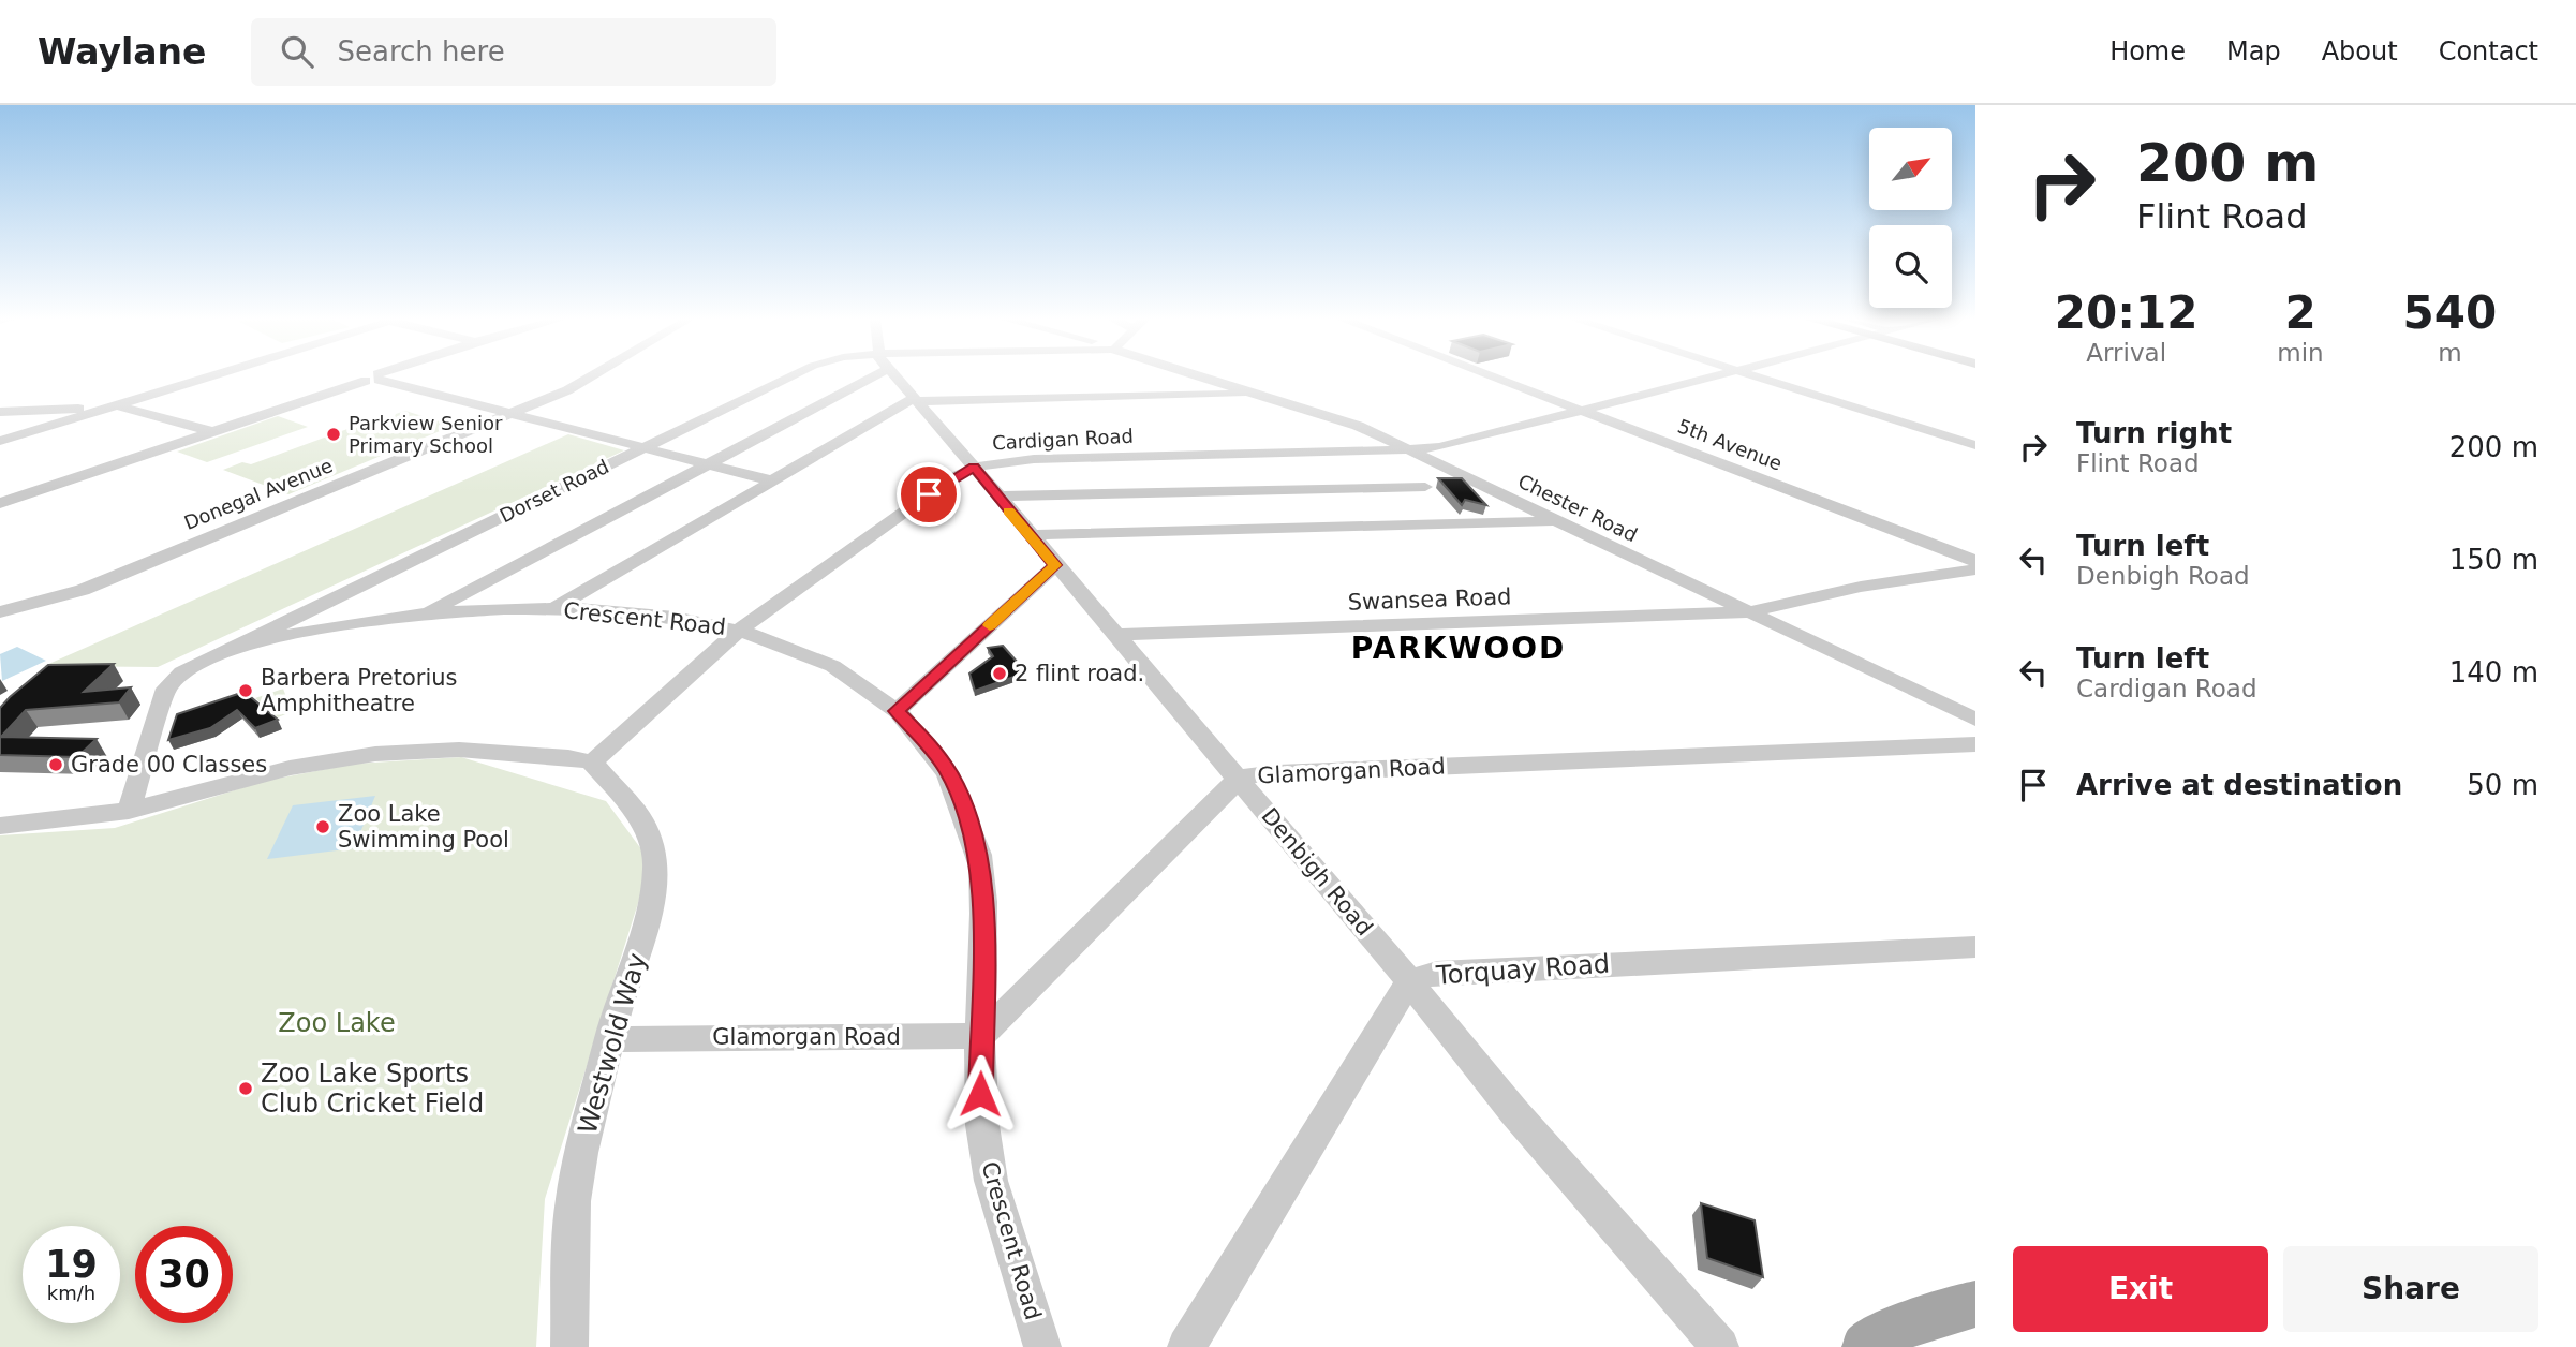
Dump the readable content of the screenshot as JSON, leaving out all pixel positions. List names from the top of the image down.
{
  "streets": {
    "street": [
      "Cardigan Road",
      "5th Avenue",
      "Dorset Road",
      "Donegal Avenue",
      "Chester Road",
      "Swansea Road",
      "Crescent Road",
      "Glamorgan Road",
      "Denbigh Road",
      "Torquay Road",
      "Westwold Way"
    ]
  },
  "crossings": [
    ["Cardigan Road", "5th Avenue"],
    ["Cardigan Road", "Chester Road"],
    ["Cardigan Road", "Crescent Road"],
    ["Cardigan Road", "Denbigh Road"],
    ["Cardigan Road", "Westwold Way"],
    ["Dorset Road", "Crescent Road"],
    ["Chester Road", "Swansea Road"],
    ["Swansea Road", "Denbigh Road"],
    ["Crescent Road", "Glamorgan Road"],
    ["Glamorgan Road", "Denbigh Road"],
    ["Glamorgan Road", "Westwold Way"],
    ["Denbigh Road", "Torquay Road"]
  ],
  "districts": ["PARKWOOD"],
  "parks": ["Zoo Lake"],
  "places": [
    "Parkview Senior Primary School",
    "2 flint road.",
    "Barbera Pretorius Amphitheatre",
    "Grade 00 Classes",
    "Zoo Lake Swimming Pool",
    "Zoo Lake Sports Club Cricket Field"
  ],
  "north": "top right",
  "page": {
    "header": "Waylane",
    "search": "Search here",
    "nav": [
      "Home",
      "Map",
      "About",
      "Contact"
    ],
    "turn": ["200 m", "Flint Road"],
    "eta": [
      "20:12",
      "Arrival",
      "2",
      "min",
      "540",
      "m"
    ],
    "list": [
      {
        "name": "Turn right",
        "note": "Flint Road",
        "value": "200 m"
      },
      {
        "name": "Turn left",
        "note": "Denbigh Road",
        "value": "150 m"
      },
      {
        "name": "Turn left",
        "note": "Cardigan Road",
        "value": "140 m"
      },
      {
        "name": "Arrive at destination",
        "value": "50 m"
      }
    ],
    "speed": "19 km/h",
    "limit": "30",
    "buttons": ["Exit", "Share"]
  }
}
